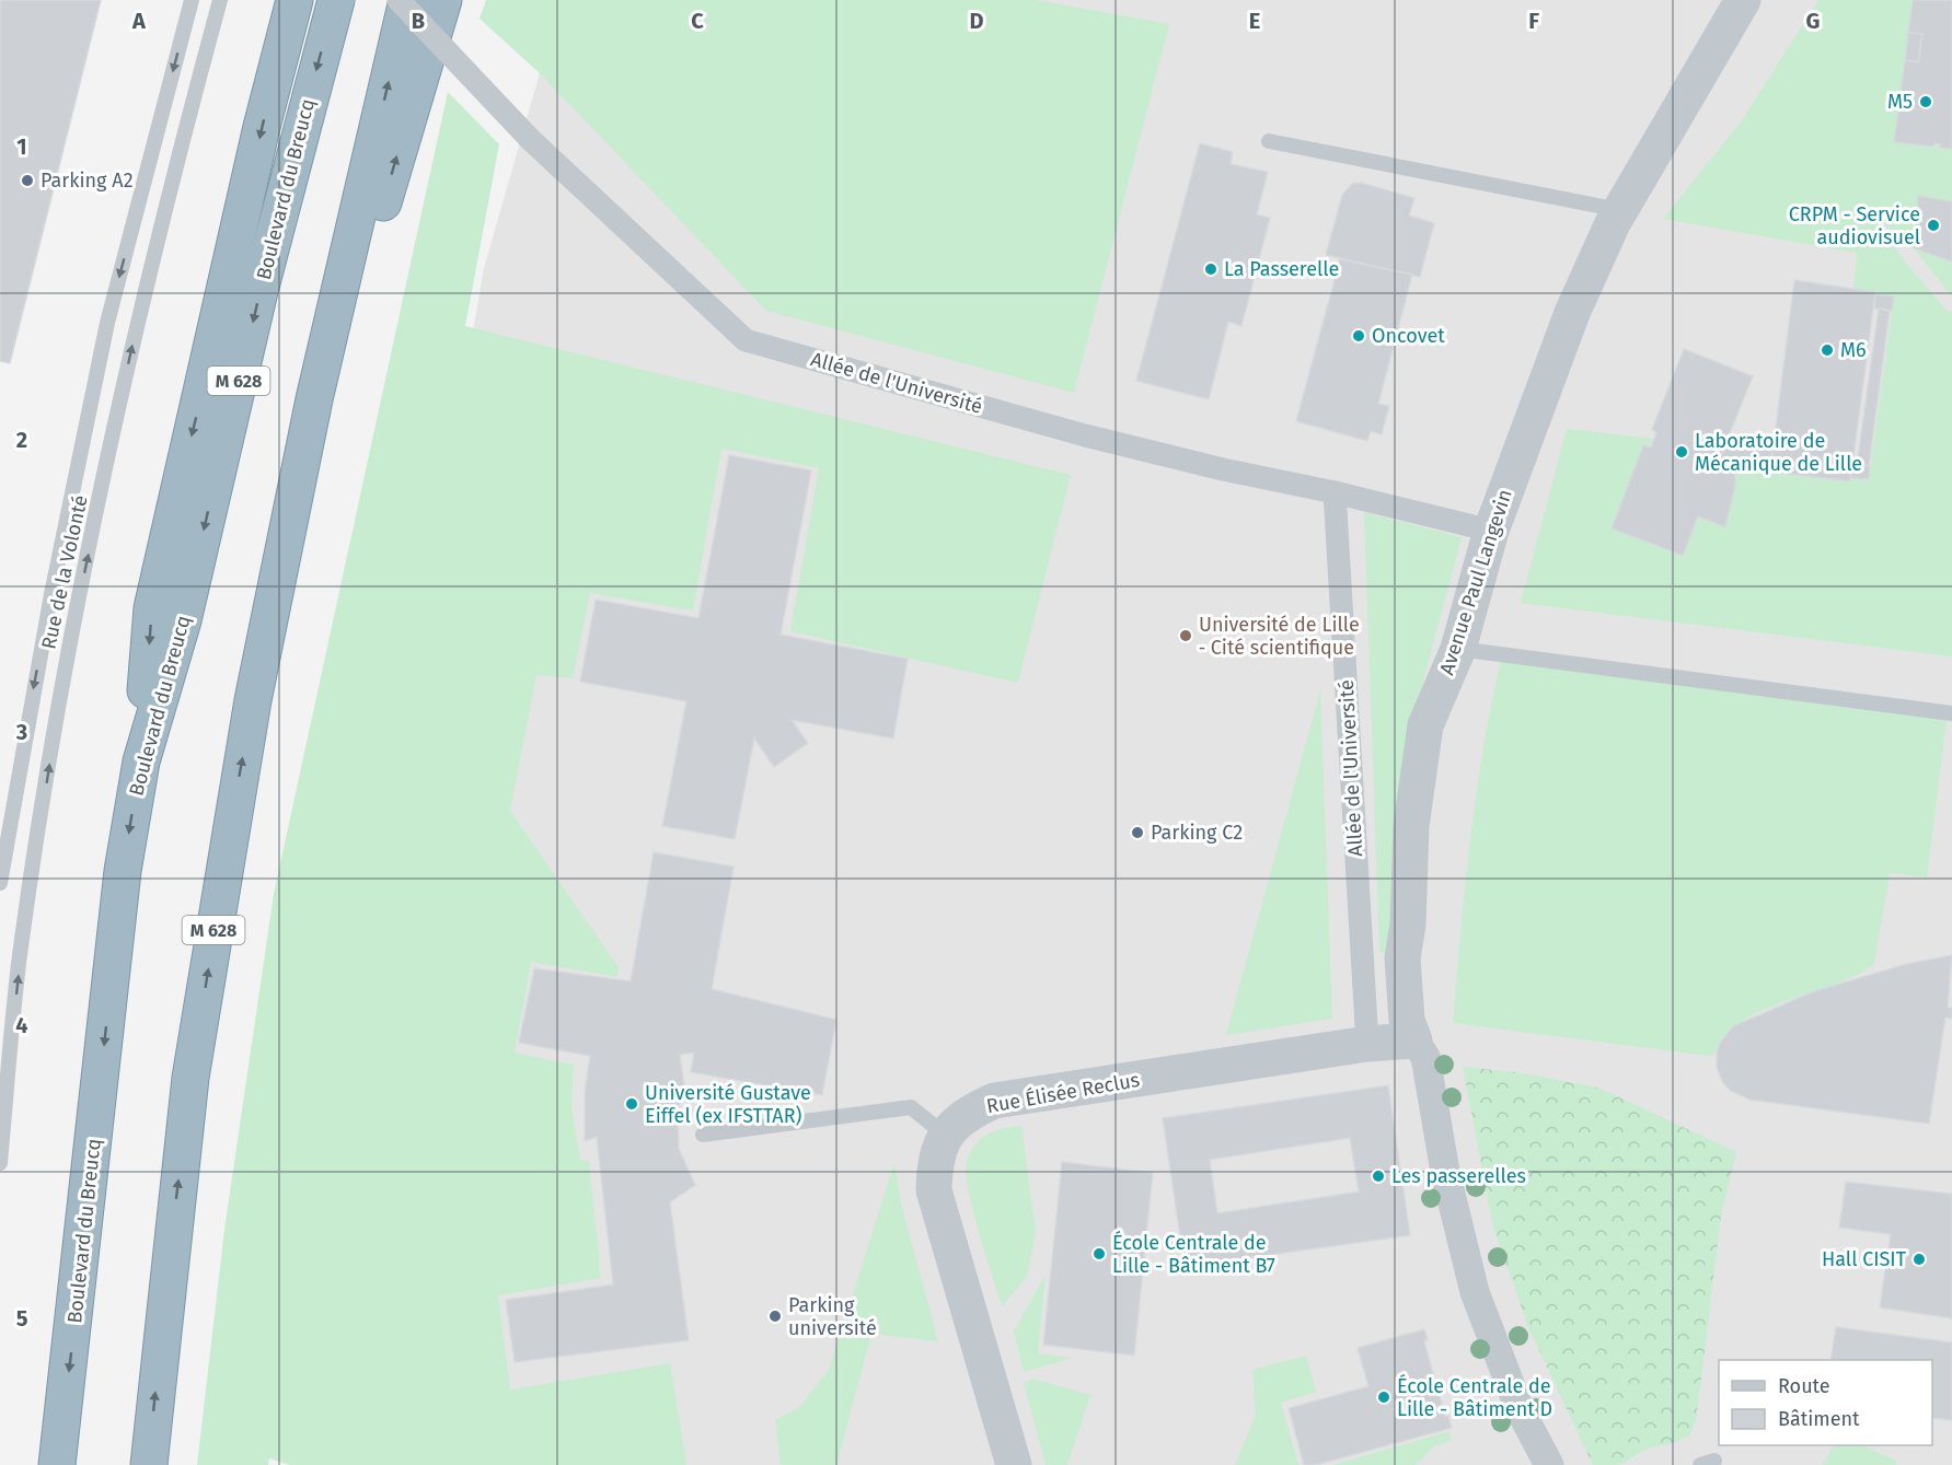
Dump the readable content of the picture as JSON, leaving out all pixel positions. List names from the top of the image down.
{
  "streets": {
    "highway": ["Boulevard du Breucq", "M 628"],
    "street": ["Allée de l'Université", "Avenue Paul Langevin", "Rue Élisée Reclus"],
    "lane": ["Rue de la Volonté"]
  },
  "crossings": [
    ["Boulevard du Breucq", "M 628"],
    ["Allée de l'Université", "Avenue Paul Langevin"],
    ["Allée de l'Université", "Rue Élisée Reclus"],
    ["Avenue Paul Langevin", "Rue Élisée Reclus"]
  ],
  "places": [
    "M5",
    "Parking A2",
    "CRPM - Service audiovisuel",
    "La Passerelle",
    "Oncovet",
    "M6",
    "Laboratoire de Mécanique de Lille",
    "Université de Lille ‐ Cité scientifique",
    "Parking C2",
    "Université Gustave Eiffel (ex IFSTTAR)",
    "Les passerelles",
    "École Centrale de Lille - Bâtiment B7",
    "Hall CISIT",
    "Parking université",
    "École Centrale de Lille - Bâtiment D"
  ],
  "legend": ["Route", "Bâtiment"],
  "grid": {
    "columns": [
      "A",
      "B",
      "C",
      "D",
      "E",
      "F",
      "G"
    ],
    "rows": [
      "1",
      "2",
      "3",
      "4",
      "5"
    ]
  }
}
